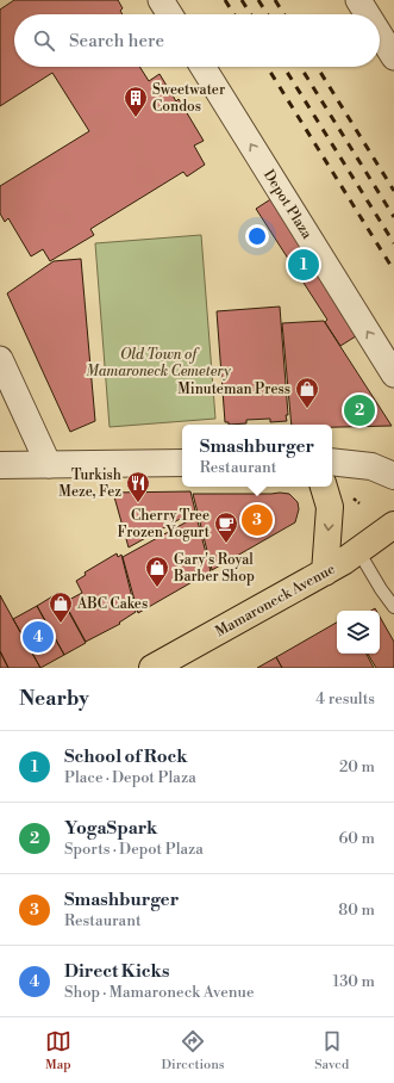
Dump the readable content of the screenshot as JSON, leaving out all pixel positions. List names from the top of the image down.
{
  "streets": {
    "main road": ["Mamaroneck Avenue"],
    "street": ["Depot Plaza"]
  },
  "one_way": ["Depot Plaza"],
  "parks": ["Old Town of Mamaroneck Cemetery"],
  "places": {
    "building": ["Sweetwater Condos"],
    "shop": ["Minuteman Press", "Gary's Royal Barber Shop", "ABC Cakes"],
    "restaurant": ["Turkish Meze, Fez"],
    "cafe": ["Cherry Tree Frozen Yogurt"]
  },
  "page": {
    "search": "Search here",
    "pins": [
      "1",
      "2",
      "3",
      "4"
    ],
    "popup": ["Smashburger", "Restaurant"],
    "heading": ["Nearby", "4 results"],
    "list": [
      {
        "mark": "1",
        "name": "School of Rock",
        "note": "Place · Depot Plaza",
        "value": "20 m"
      },
      {
        "mark": "2",
        "name": "YogaSpark",
        "note": "Sports · Depot Plaza",
        "value": "60 m"
      },
      {
        "mark": "3",
        "name": "Smashburger",
        "note": "Restaurant",
        "value": "80 m"
      },
      {
        "mark": "4",
        "name": "Direct Kicks",
        "note": "Shop · Mamaroneck Avenue",
        "value": "130 m"
      }
    ],
    "nav": ["Map", "Directions", "Saved"]
  }
}
